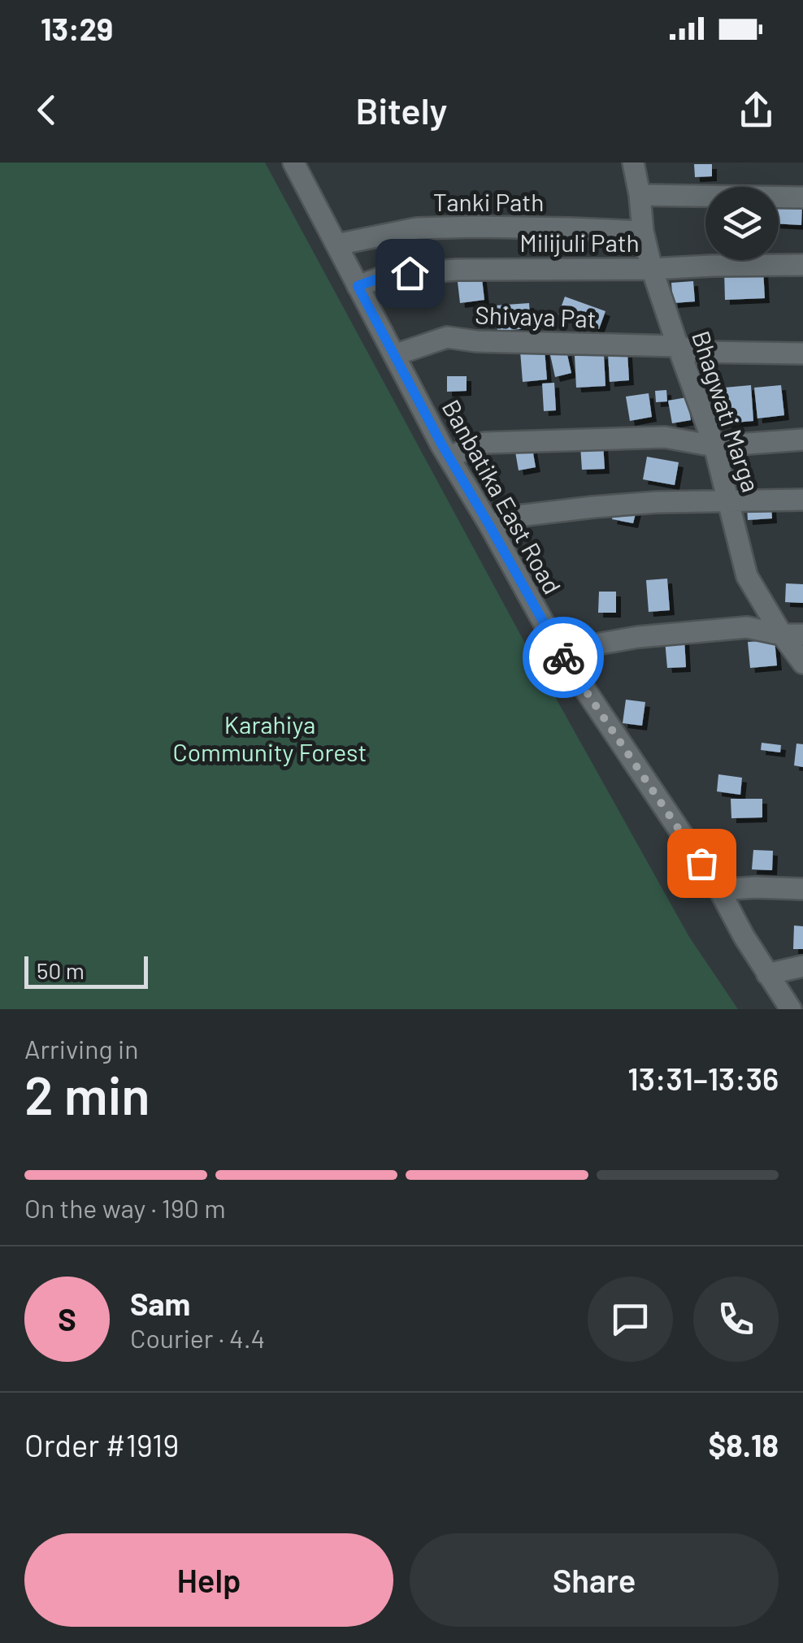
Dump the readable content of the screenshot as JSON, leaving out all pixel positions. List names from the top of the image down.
{
  "streets": {
    "street": [
      "Tanki Path",
      "Milijuli Path",
      "Shivaya Pat",
      "Bhagwati Marga",
      "Banbatika East Road"
    ]
  },
  "crossings": [
    ["Tanki Path", "Bhagwati Marga"],
    ["Tanki Path", "Banbatika East Road"],
    ["Milijuli Path", "Bhagwati Marga"],
    ["Milijuli Path", "Banbatika East Road"],
    ["Shivaya Pat", "Bhagwati Marga"],
    ["Shivaya Pat", "Banbatika East Road"]
  ],
  "parks": ["Karahiya Community Forest"],
  "scale_bar": "50 m",
  "page": {
    "status": "13:29",
    "header": "Bitely",
    "scale": "50 m",
    "heading": ["2 min", "Arriving in", "13:31–13:36"],
    "panel": [
      "Sam",
      "Courier · 4.4",
      "Order #1919",
      "$8.18"
    ],
    "bar": "On the way · 190 m",
    "round": "S",
    "buttons": ["Help", "Share"]
  }
}
